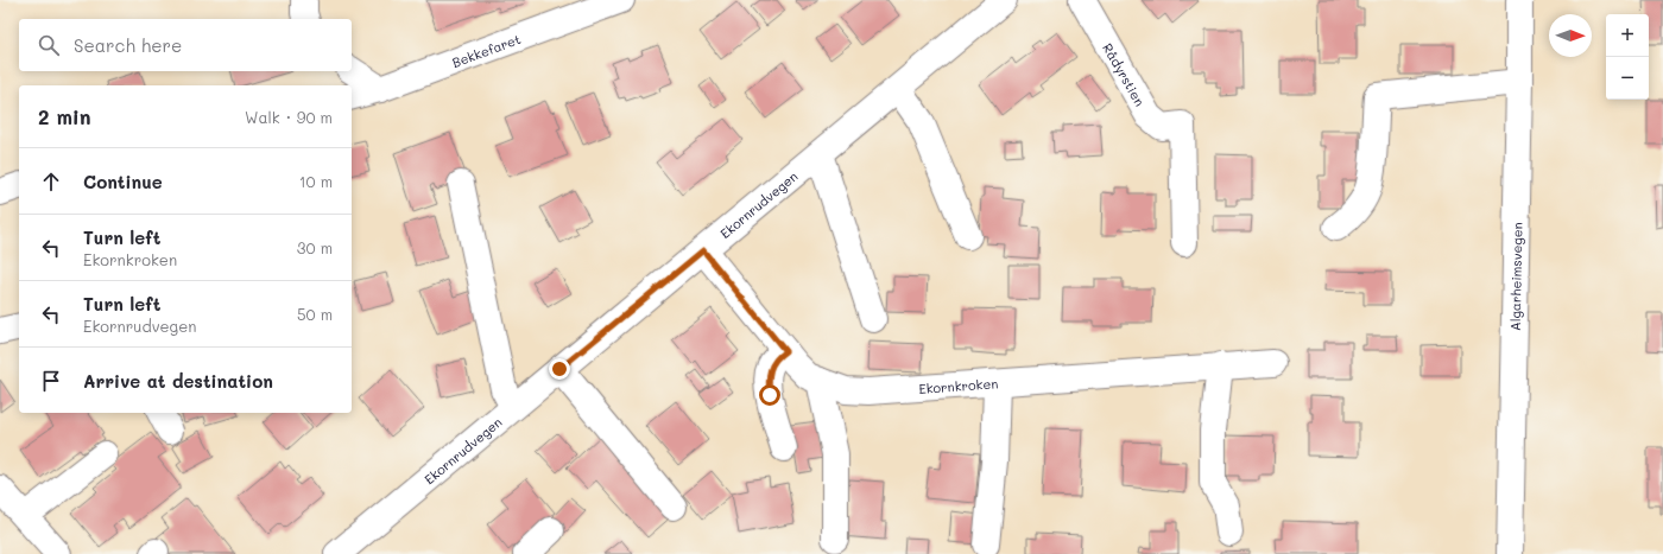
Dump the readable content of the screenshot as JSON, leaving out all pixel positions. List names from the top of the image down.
{
  "streets": {
    "main road": [
      "Bekkefaret",
      "Rådyrstien",
      "Ekornrudvegen",
      "Algarheimsvegen",
      "Ekornkroken"
    ]
  },
  "crossings": [
    ["Ekornrudvegen", "Ekornkroken"]
  ],
  "north": "right",
  "page": {
    "map_buttons": ["+", "−"],
    "search": "Search here",
    "heading": ["2 min", "Walk · 90 m"],
    "list": [
      ["Continue", "10 m"],
      ["Turn left", "Ekornkroken", "30 m"],
      ["Turn left", "Ekornrudvegen", "50 m"],
      "Arrive at destination"
    ]
  }
}
